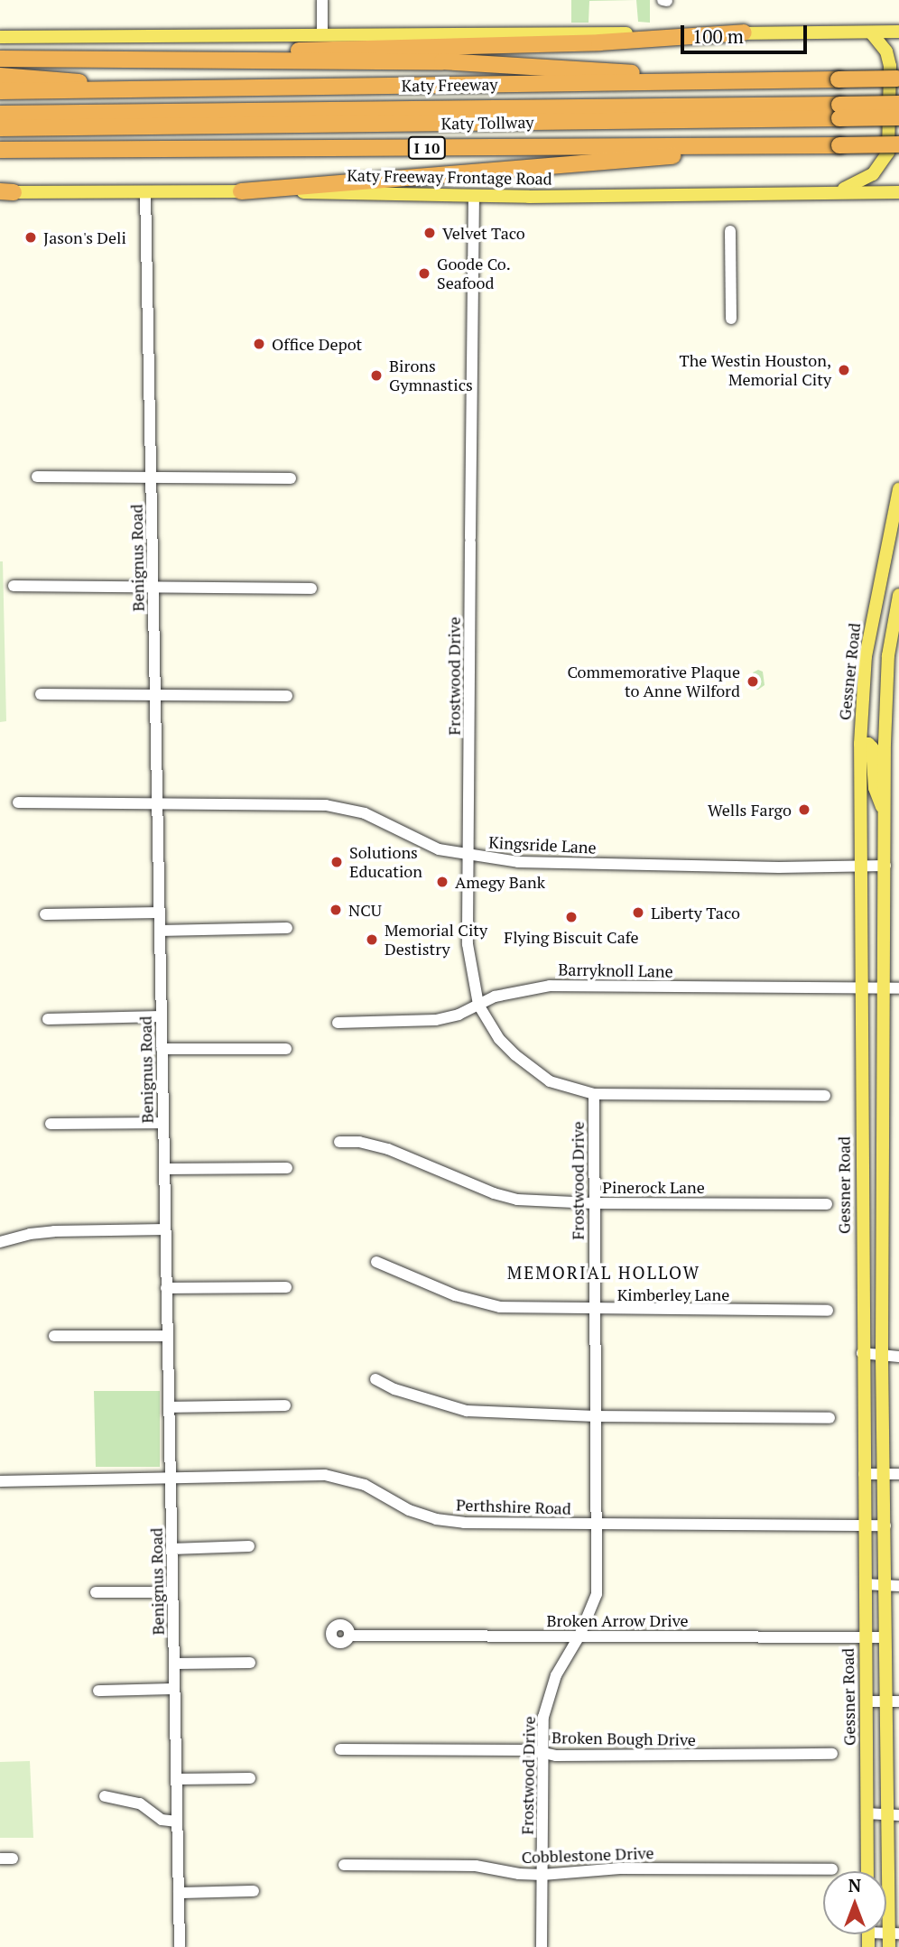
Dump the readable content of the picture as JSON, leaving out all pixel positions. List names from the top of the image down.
{
  "streets": {
    "highway": ["Katy Freeway", "Katy Tollway", "I 10"],
    "main road": ["Katy Freeway Frontage Road", "Gessner Road"],
    "street": [
      "Benignus Road",
      "Frostwood Drive",
      "Kingsride Lane",
      "Barryknoll Lane",
      "Pinerock Lane",
      "Kimberley Lane",
      "Perthshire Road",
      "Broken Arrow Drive",
      "Broken Bough Drive",
      "Cobblestone Drive"
    ]
  },
  "crossings": [
    ["Katy Freeway Frontage Road", "Benignus Road"],
    ["Katy Freeway Frontage Road", "Frostwood Drive"],
    ["Benignus Road", "Kingsride Lane"],
    ["Benignus Road", "Perthshire Road"],
    ["Gessner Road", "Kingsride Lane"],
    ["Gessner Road", "Barryknoll Lane"],
    ["Gessner Road", "Perthshire Road"],
    ["Gessner Road", "Broken Arrow Drive"],
    ["Frostwood Drive", "Kingsride Lane"],
    ["Frostwood Drive", "Barryknoll Lane"],
    ["Frostwood Drive", "Pinerock Lane"],
    ["Frostwood Drive", "Kimberley Lane"],
    ["Frostwood Drive", "Perthshire Road"],
    ["Frostwood Drive", "Broken Arrow Drive"],
    ["Frostwood Drive", "Broken Bough Drive"],
    ["Frostwood Drive", "Cobblestone Drive"]
  ],
  "districts": ["MEMORIAL HOLLOW"],
  "places": [
    "Velvet Taco",
    "Jason's Deli",
    "Goode Co. Seafood",
    "Office Depot",
    "The Westin Houston, Memorial City",
    "Birons Gymnastics",
    "Commemorative Plaque to Anne Wilford",
    "Wells Fargo",
    "Solutions Education",
    "Amegy Bank",
    "NCU",
    "Liberty Taco",
    "Flying Biscuit Cafe",
    "Memorial City Destistry"
  ],
  "scale_bar": "100 m",
  "north": "top"
}
